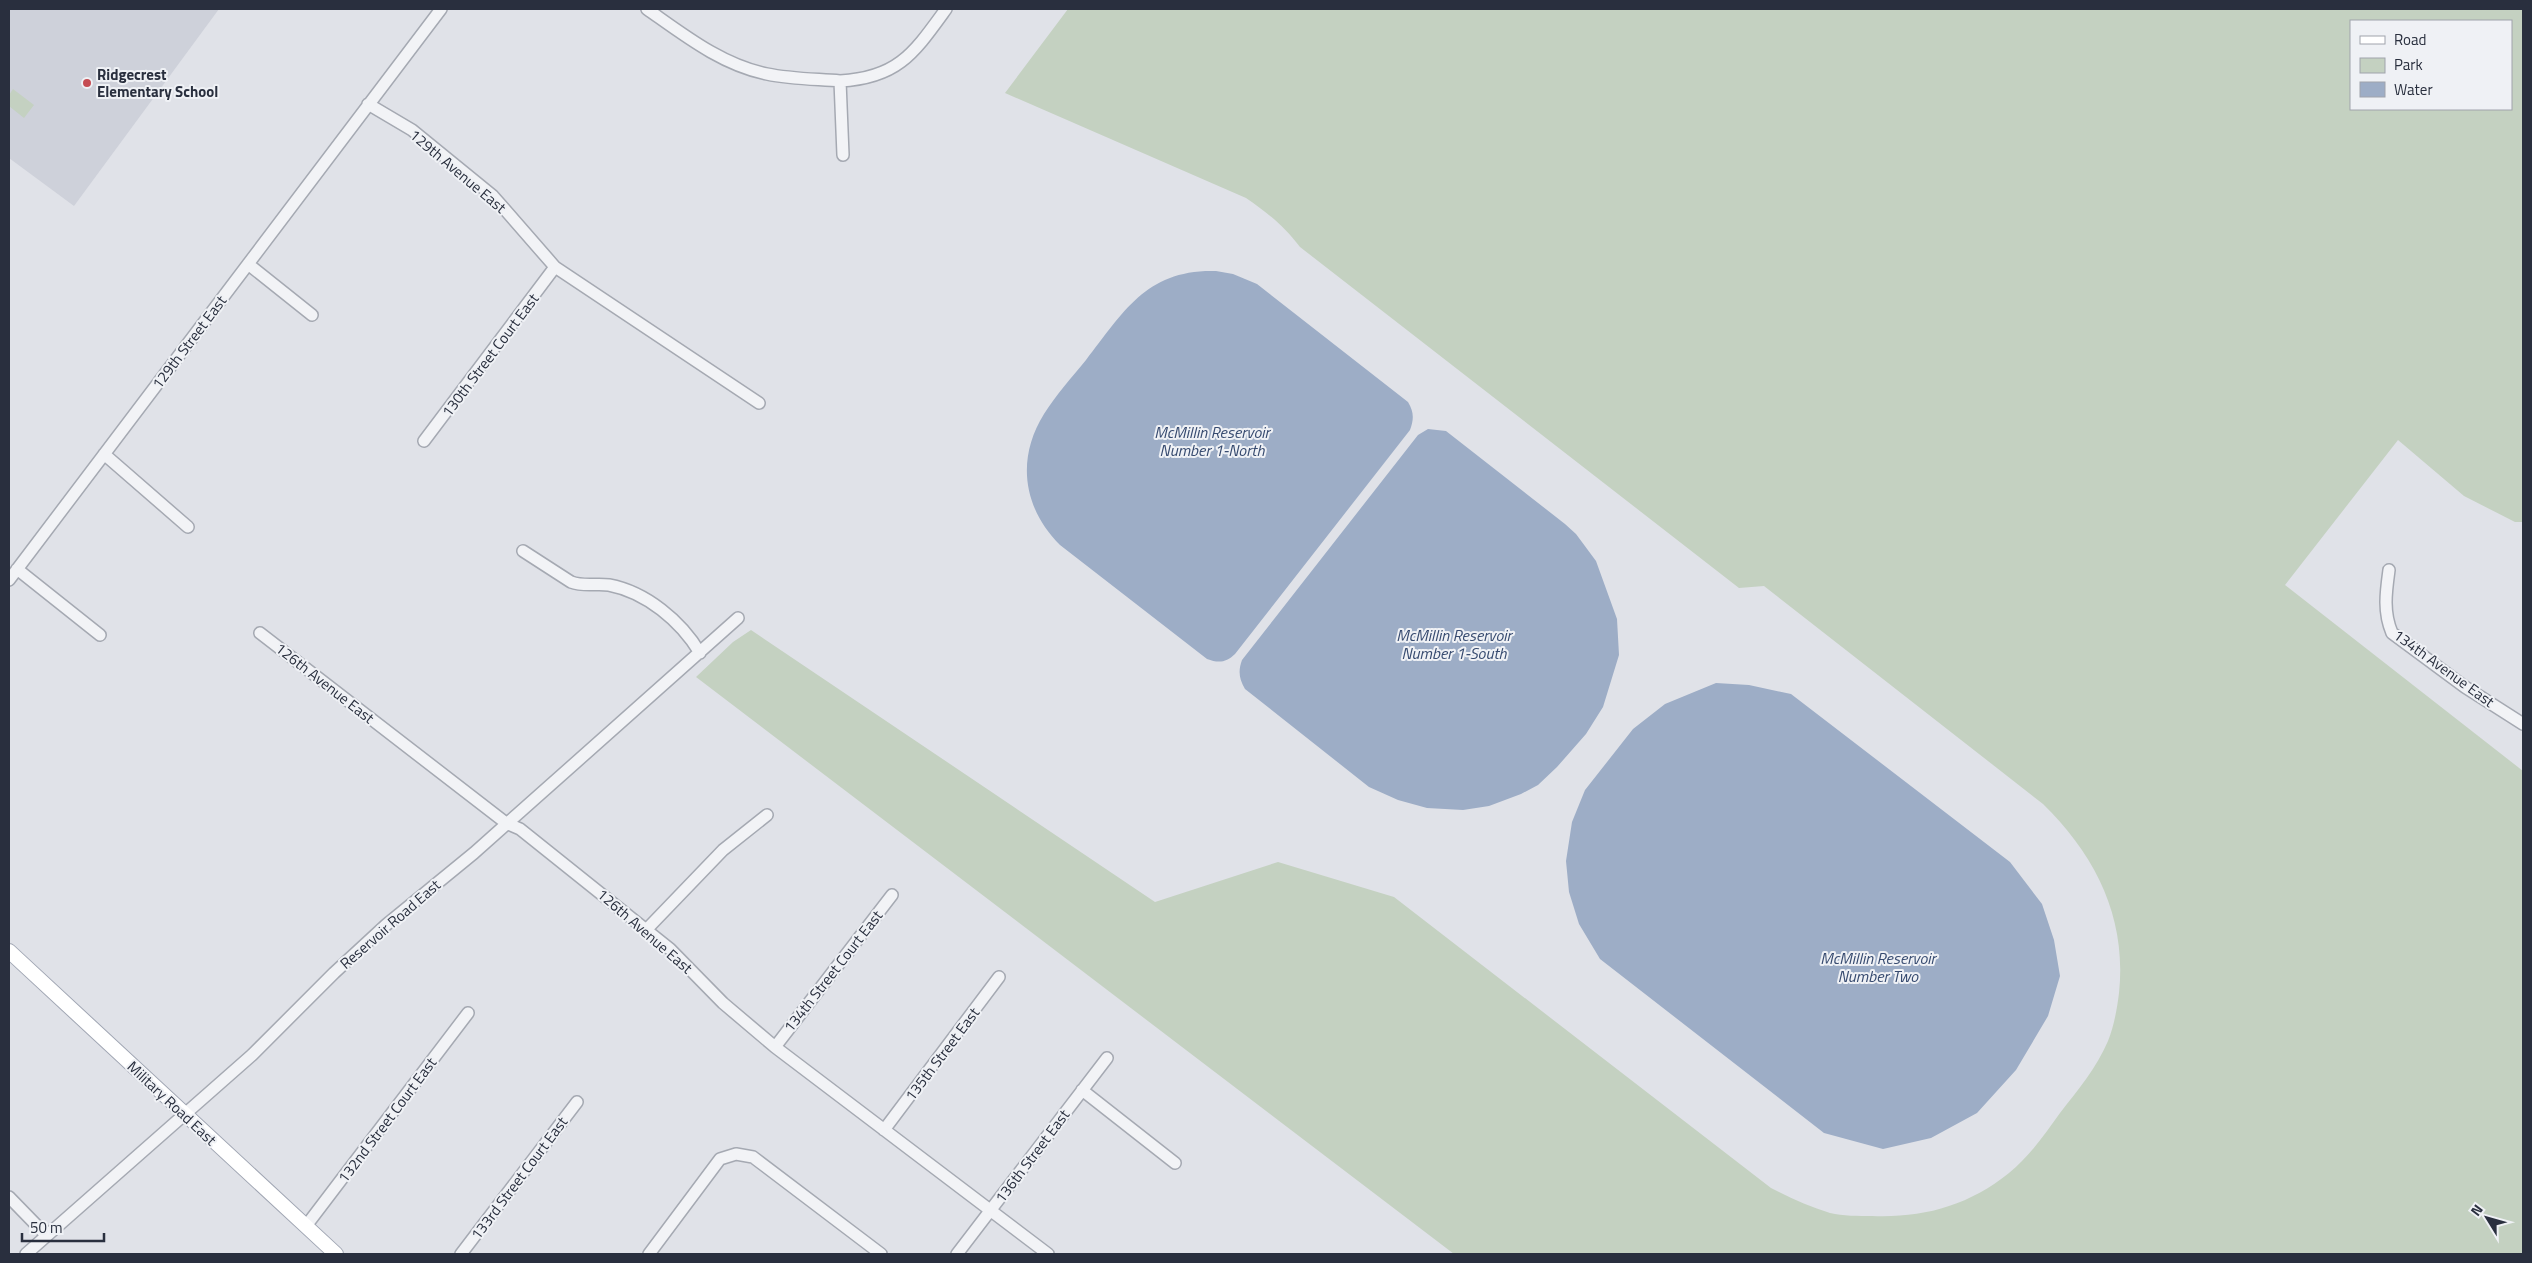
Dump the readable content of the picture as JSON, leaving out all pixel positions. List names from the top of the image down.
{
  "streets": {
    "main road": ["Military Road East"],
    "street": [
      "129th Avenue East",
      "129th Street East",
      "130th Street Court East",
      "134th Avenue East",
      "126th Avenue East",
      "Reservoir Road East",
      "134th Street Court East",
      "135th Street East",
      "132nd Street Court East",
      "136th Street East",
      "133rd Street Court East"
    ]
  },
  "crossings": [
    ["129th Avenue East", "129th Street East"],
    ["129th Avenue East", "130th Street Court East"],
    ["126th Avenue East", "Reservoir Road East"],
    ["126th Avenue East", "134th Street Court East"],
    ["126th Avenue East", "135th Street East"],
    ["126th Avenue East", "136th Street East"],
    ["Reservoir Road East", "Military Road East"],
    ["Military Road East", "132nd Street Court East"]
  ],
  "water": ["McMillin Reservoir Number 1-North", "McMillin Reservoir Number 1-South", "McMillin Reservoir Number Two"],
  "places": ["Ridgecrest Elementary School"],
  "legend": ["Road", "Park", "Water"],
  "scale_bar": "50 m",
  "north": "top left"
}
